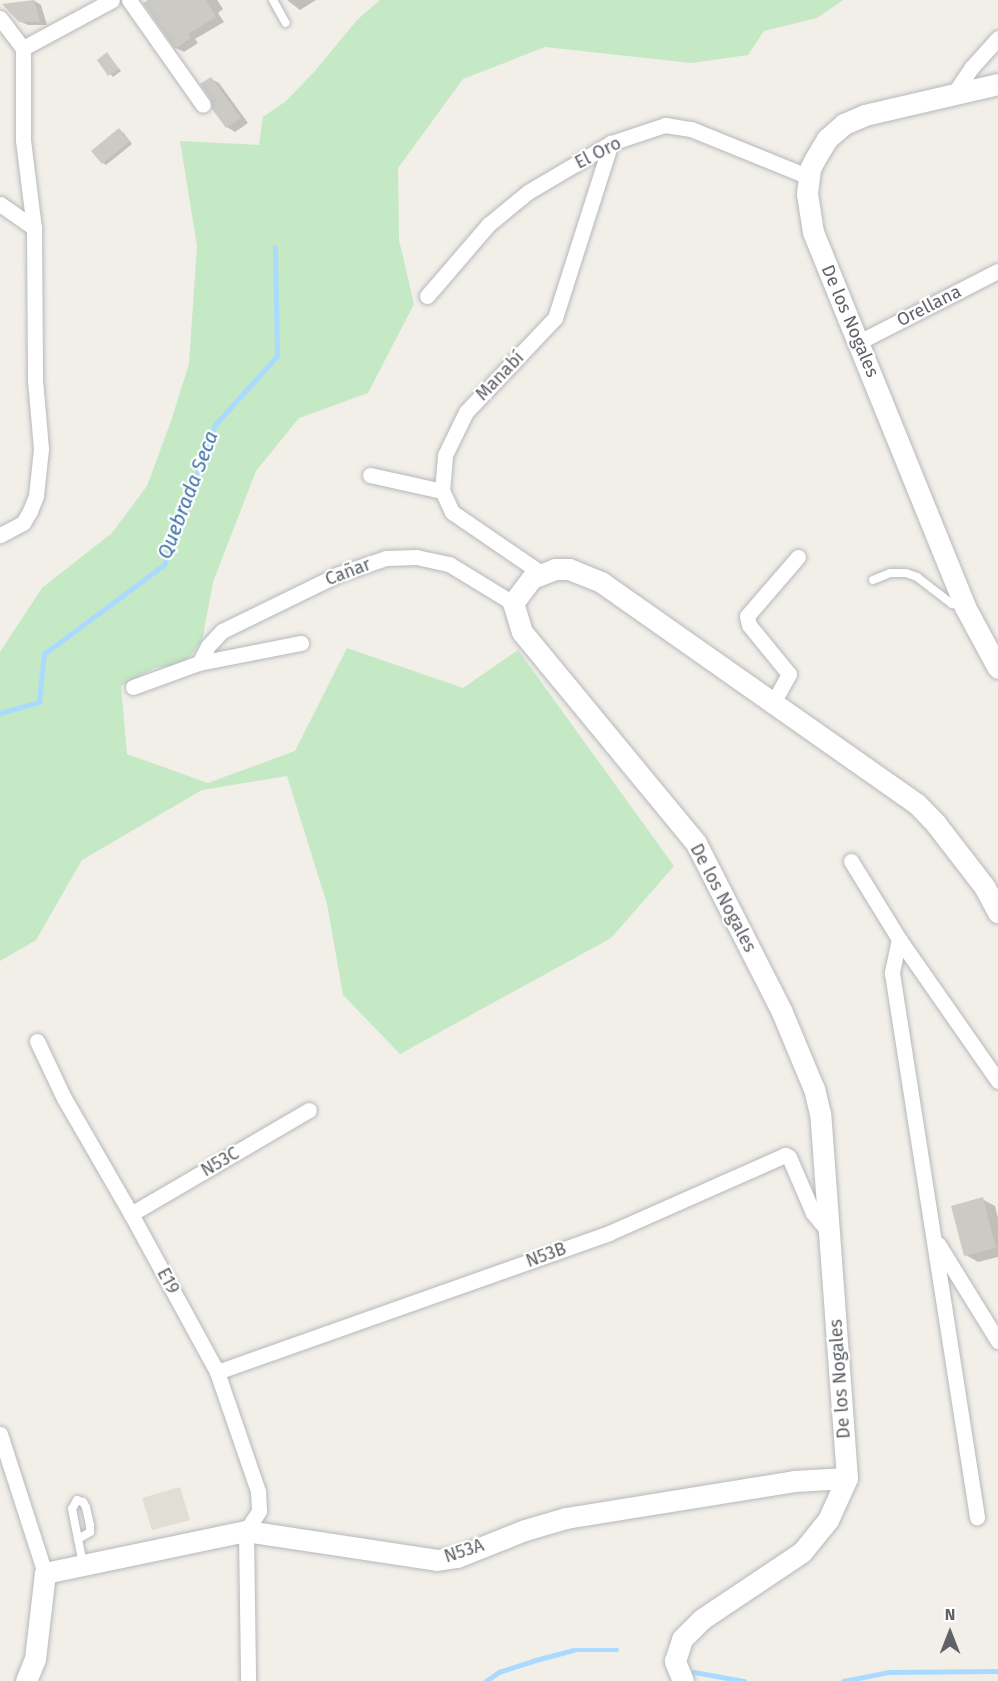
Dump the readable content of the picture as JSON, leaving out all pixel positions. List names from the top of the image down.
{
  "streets": {
    "street": [
      "El Oro",
      "Orellana",
      "De los Nogales",
      "Manabí",
      "Cañar",
      "N53C",
      "N53B",
      "E19",
      "N53A"
    ]
  },
  "crossings": [
    ["El Oro", "De los Nogales"],
    ["El Oro", "Manabí"],
    ["Orellana", "De los Nogales"],
    ["De los Nogales", "Cañar"],
    ["De los Nogales", "N53B"],
    ["De los Nogales", "N53A"],
    ["N53C", "E19"],
    ["N53B", "E19"],
    ["E19", "N53A"]
  ],
  "water": ["Quebrada Seca"],
  "north": "top"
}
